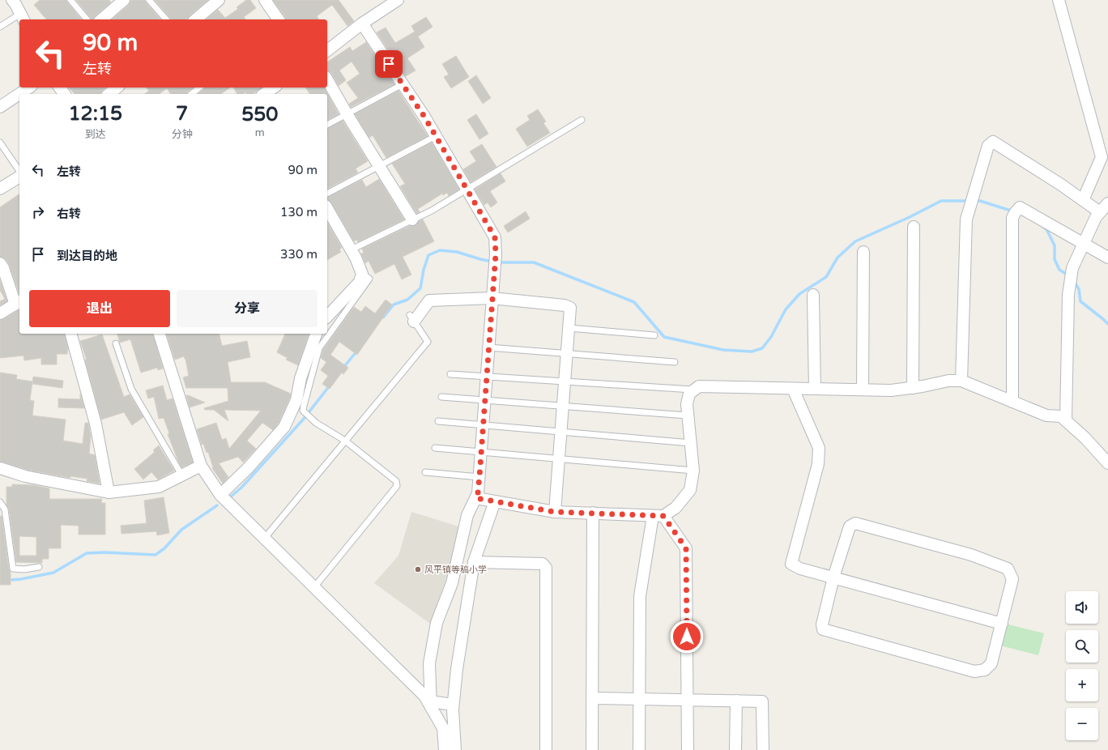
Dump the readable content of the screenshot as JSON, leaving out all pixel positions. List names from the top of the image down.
{
  "places": ["风平镇等稿小学"],
  "page": {
    "turn": ["90 m", "左转"],
    "eta": [
      "12:15",
      "到达",
      "7",
      "分钟",
      "550",
      "m"
    ],
    "list": [
      {
        "name": "左转",
        "value": "90 m"
      },
      {
        "name": "右转",
        "value": "130 m"
      },
      {
        "name": "到达目的地",
        "value": "330 m"
      }
    ],
    "buttons": ["退出", "分享"],
    "map_buttons": ["+", "−"]
  }
}
